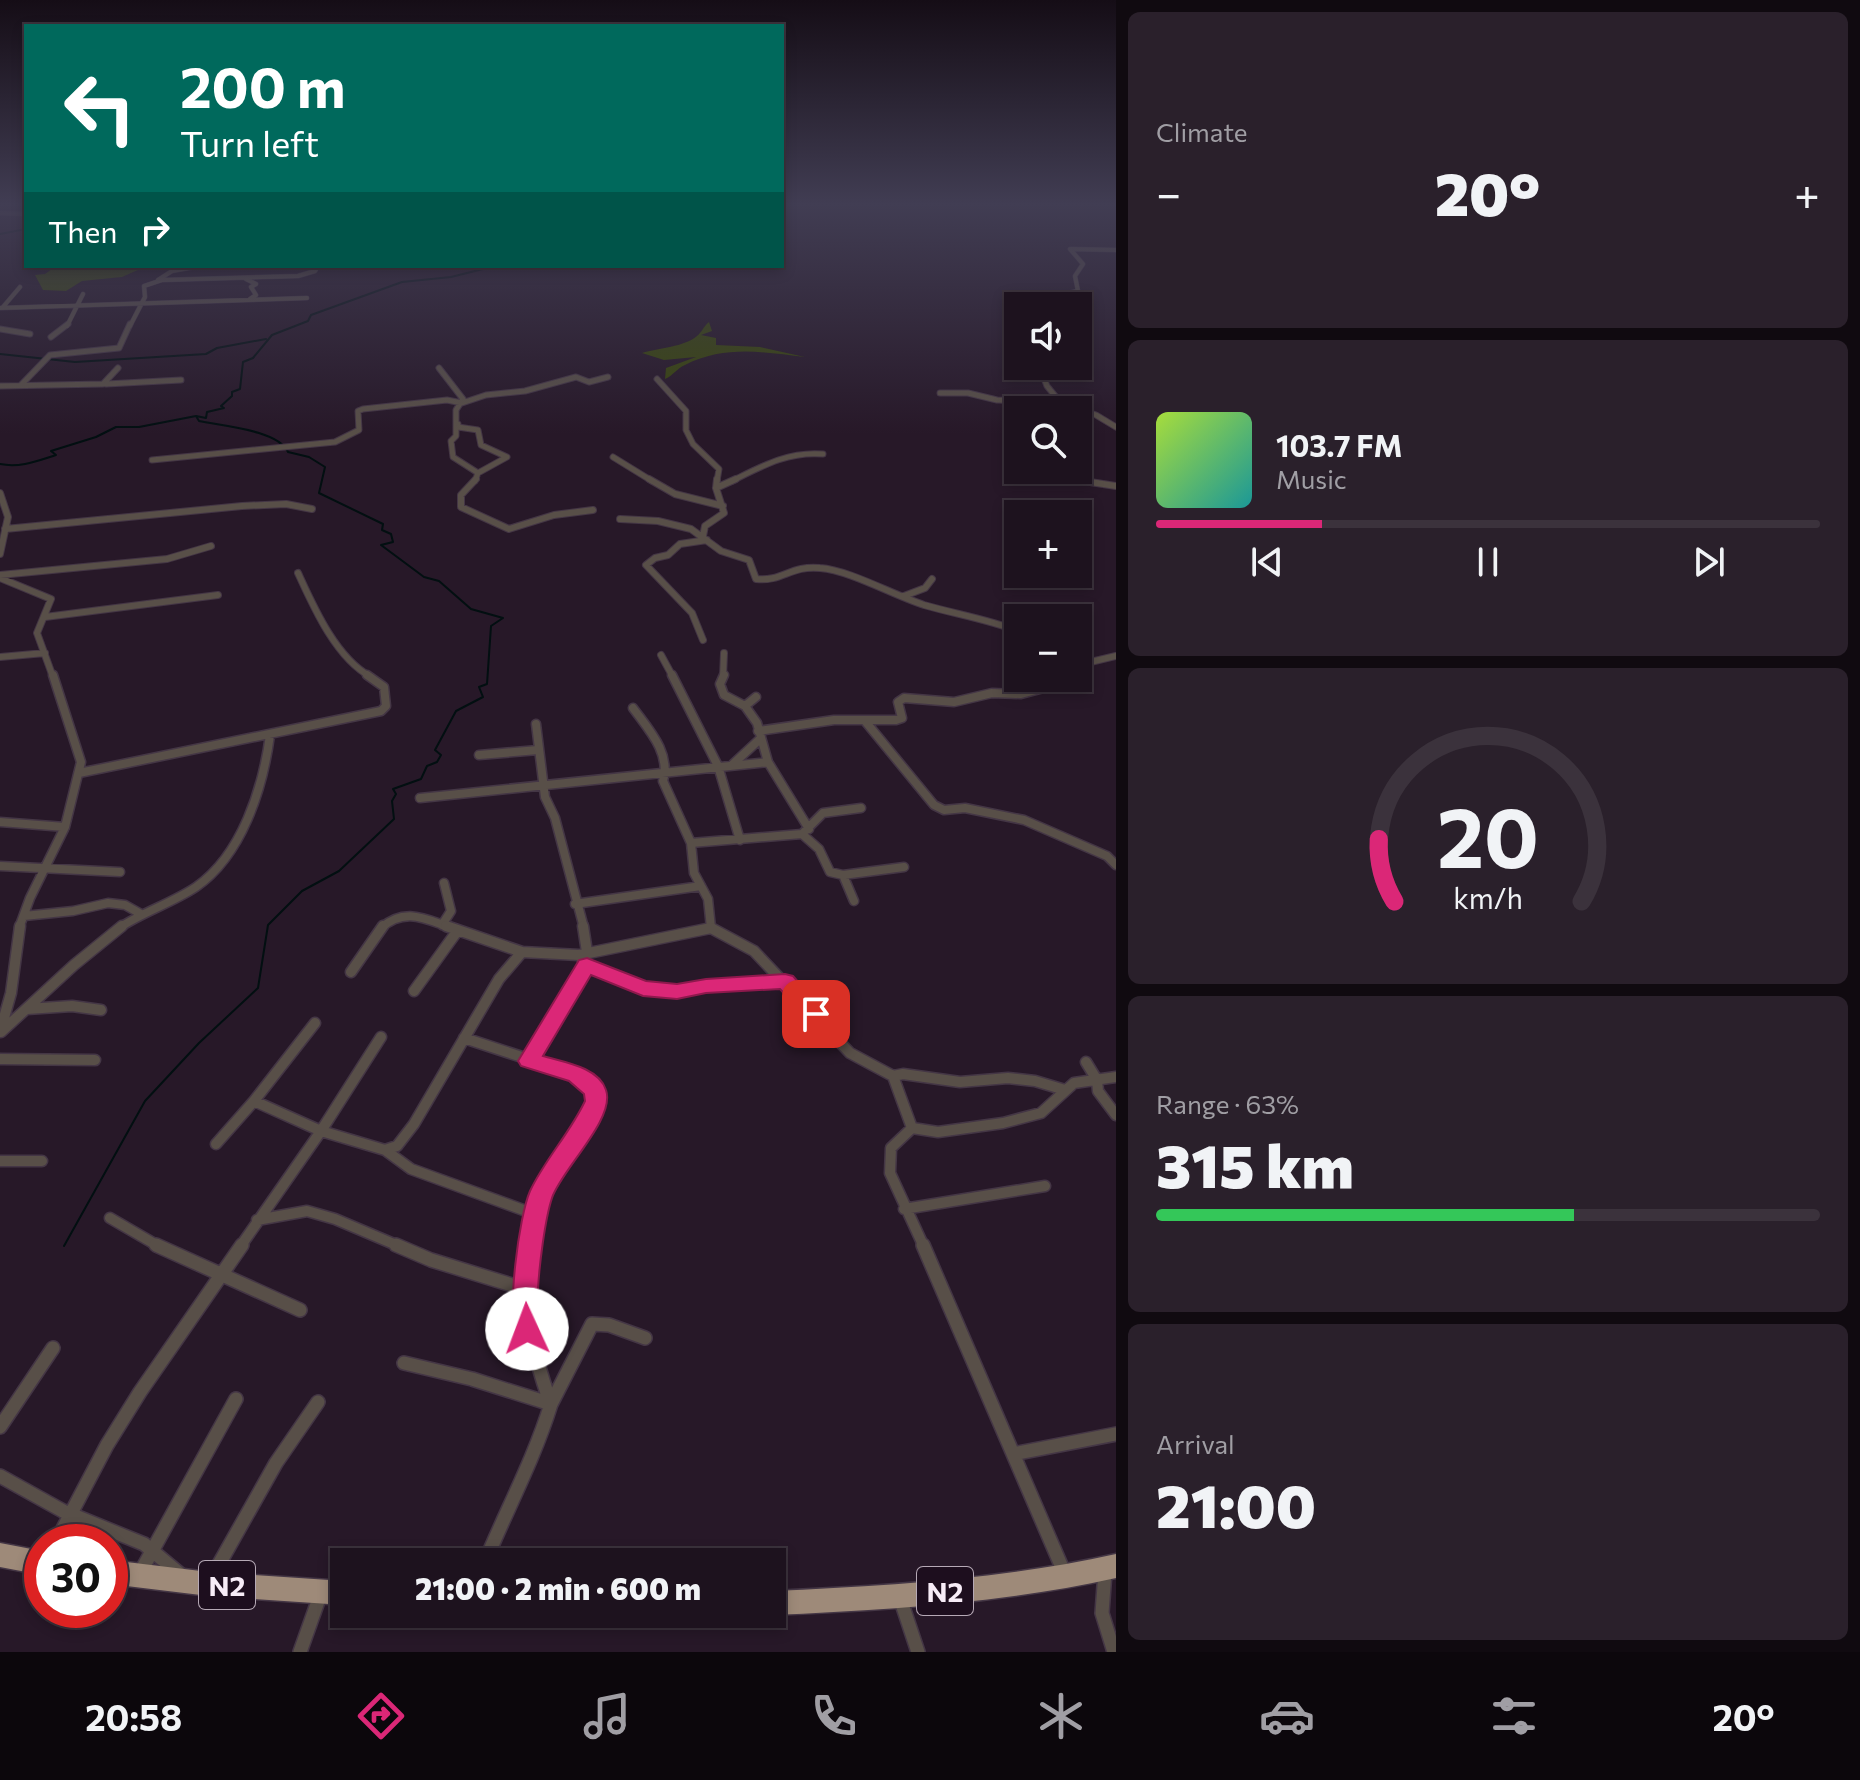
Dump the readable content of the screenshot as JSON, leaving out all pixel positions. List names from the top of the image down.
{
  "streets": {
    "highway": ["N2"]
  },
  "page": {
    "tile": [
      "Climate",
      ["Range · 63%", "315 km"],
      ["Arrival", "21:00"]
    ],
    "turn": ["200 m", "Turn left"],
    "heat": ["−", "20°", "+"],
    "then": "Then",
    "map_buttons": ["+", "−"],
    "song": ["103.7 FM", "Music"],
    "limit": "30",
    "trip": "21:00 · 2 min · 600 m",
    "tabs": ["20:58", "20°"],
    "gauge": ["20", "km/h"]
  }
}
